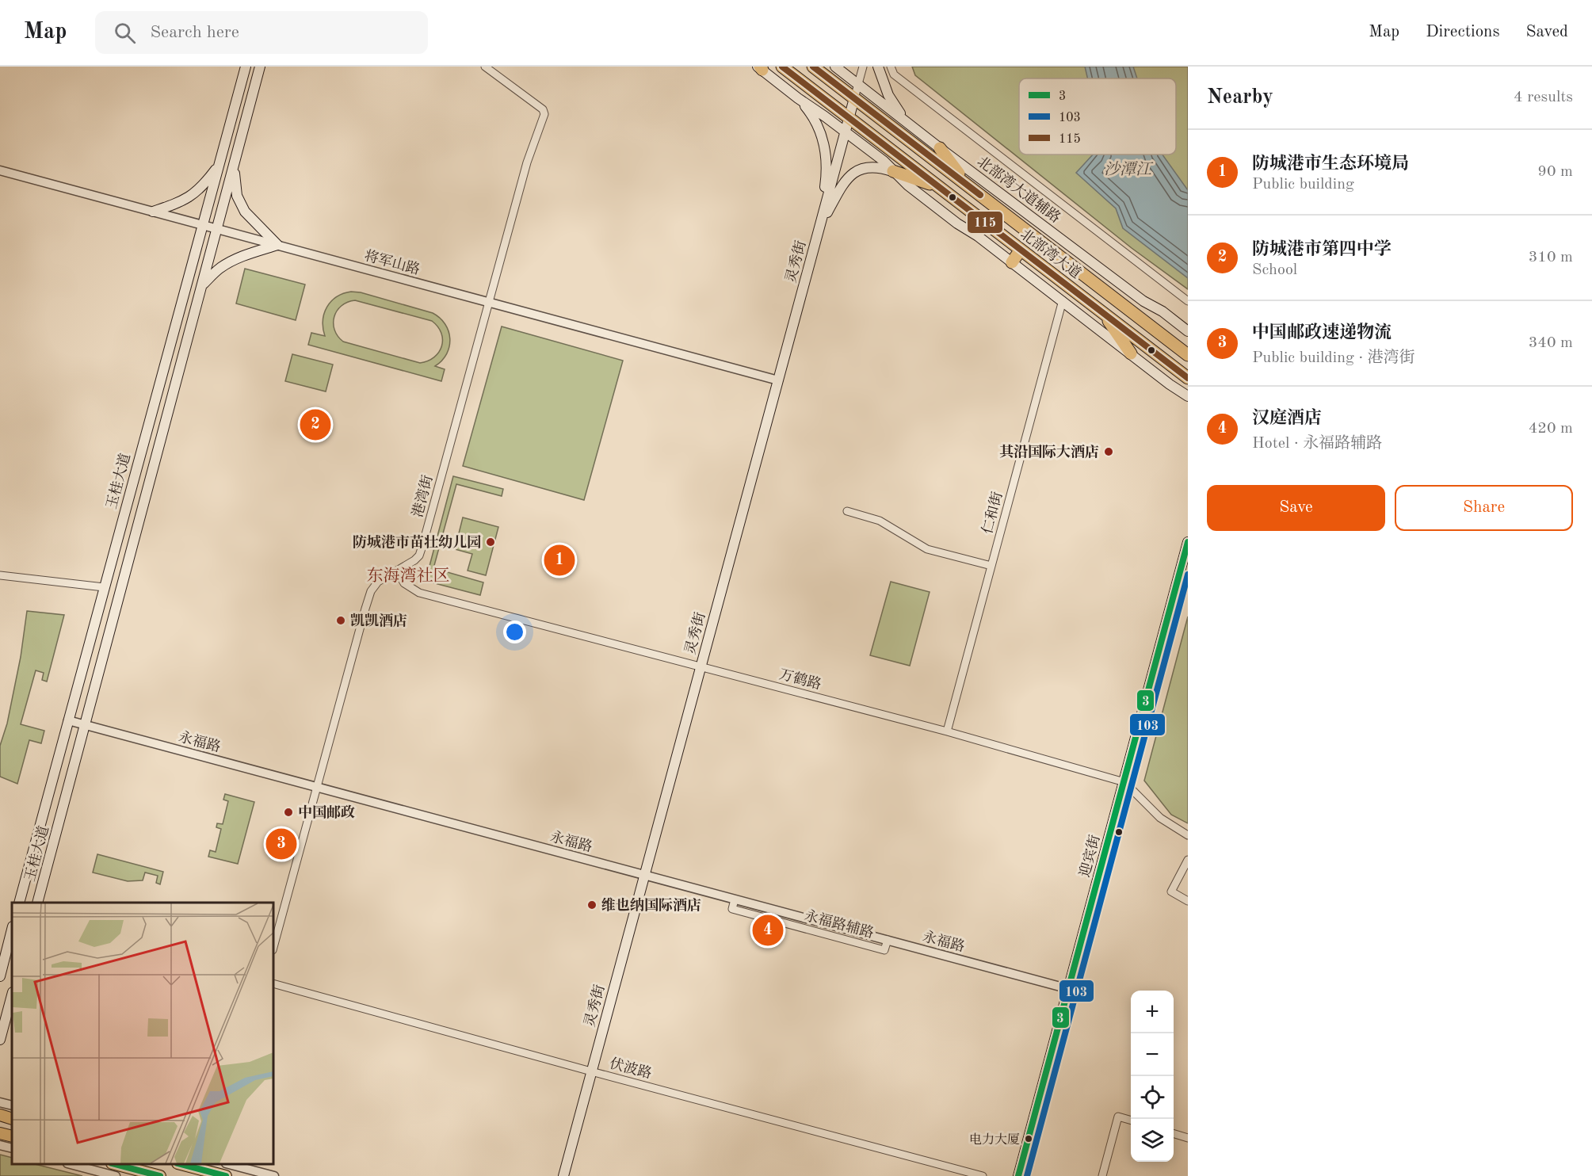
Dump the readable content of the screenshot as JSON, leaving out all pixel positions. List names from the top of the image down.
{
  "streets": {
    "highway": ["北部湾大道"],
    "main road": [
      "北部湾大道辅路",
      "灵秀街",
      "玉桂大道",
      "迎宾街"
    ],
    "street": [
      "将军山路",
      "港湾街",
      "仁和街",
      "万鹤路",
      "永福路",
      "伏波路"
    ]
  },
  "crossings": [
    ["北部湾大道", "灵秀街"],
    ["灵秀街", "将军山路"],
    ["灵秀街", "万鹤路"],
    ["灵秀街", "永福路"],
    ["灵秀街", "伏波路"],
    ["将军山路", "玉桂大道"],
    ["将军山路", "港湾街"],
    ["玉桂大道", "永福路"],
    ["港湾街", "万鹤路"],
    ["港湾街", "永福路"],
    ["仁和街", "万鹤路"],
    ["万鹤路", "迎宾街"],
    ["永福路", "迎宾街"]
  ],
  "districts": ["东海湾社区"],
  "water": ["沙潭江"],
  "places": [
    "其沿国际大酒店",
    "防城港市苗壮幼儿园",
    "凯凯酒店",
    "中国邮政",
    "维也纳国际酒店",
    "电力大厦"
  ],
  "lines": ["transit line 115", "transit line 3", "transit line 103"],
  "legend": ["3", "103", "115"],
  "page": {
    "header": "Map",
    "search": "Search here",
    "nav": ["Map", "Directions", "Saved"],
    "heading": ["Nearby", "4 results"],
    "list": [
      {
        "mark": "1",
        "name": "防城港市生态环境局",
        "note": "Public building",
        "value": "90 m"
      },
      {
        "mark": "2",
        "name": "防城港市第四中学",
        "note": "School",
        "value": "310 m"
      },
      {
        "mark": "3",
        "name": "中国邮政速递物流",
        "note": "Public building · 港湾街",
        "value": "340 m"
      },
      {
        "mark": "4",
        "name": "汉庭酒店",
        "note": "Hotel · 永福路辅路",
        "value": "420 m"
      }
    ],
    "pins": [
      "2",
      "1",
      "3",
      "4"
    ],
    "buttons": ["Save", "Share"],
    "map_buttons": ["+", "−"]
  }
}
